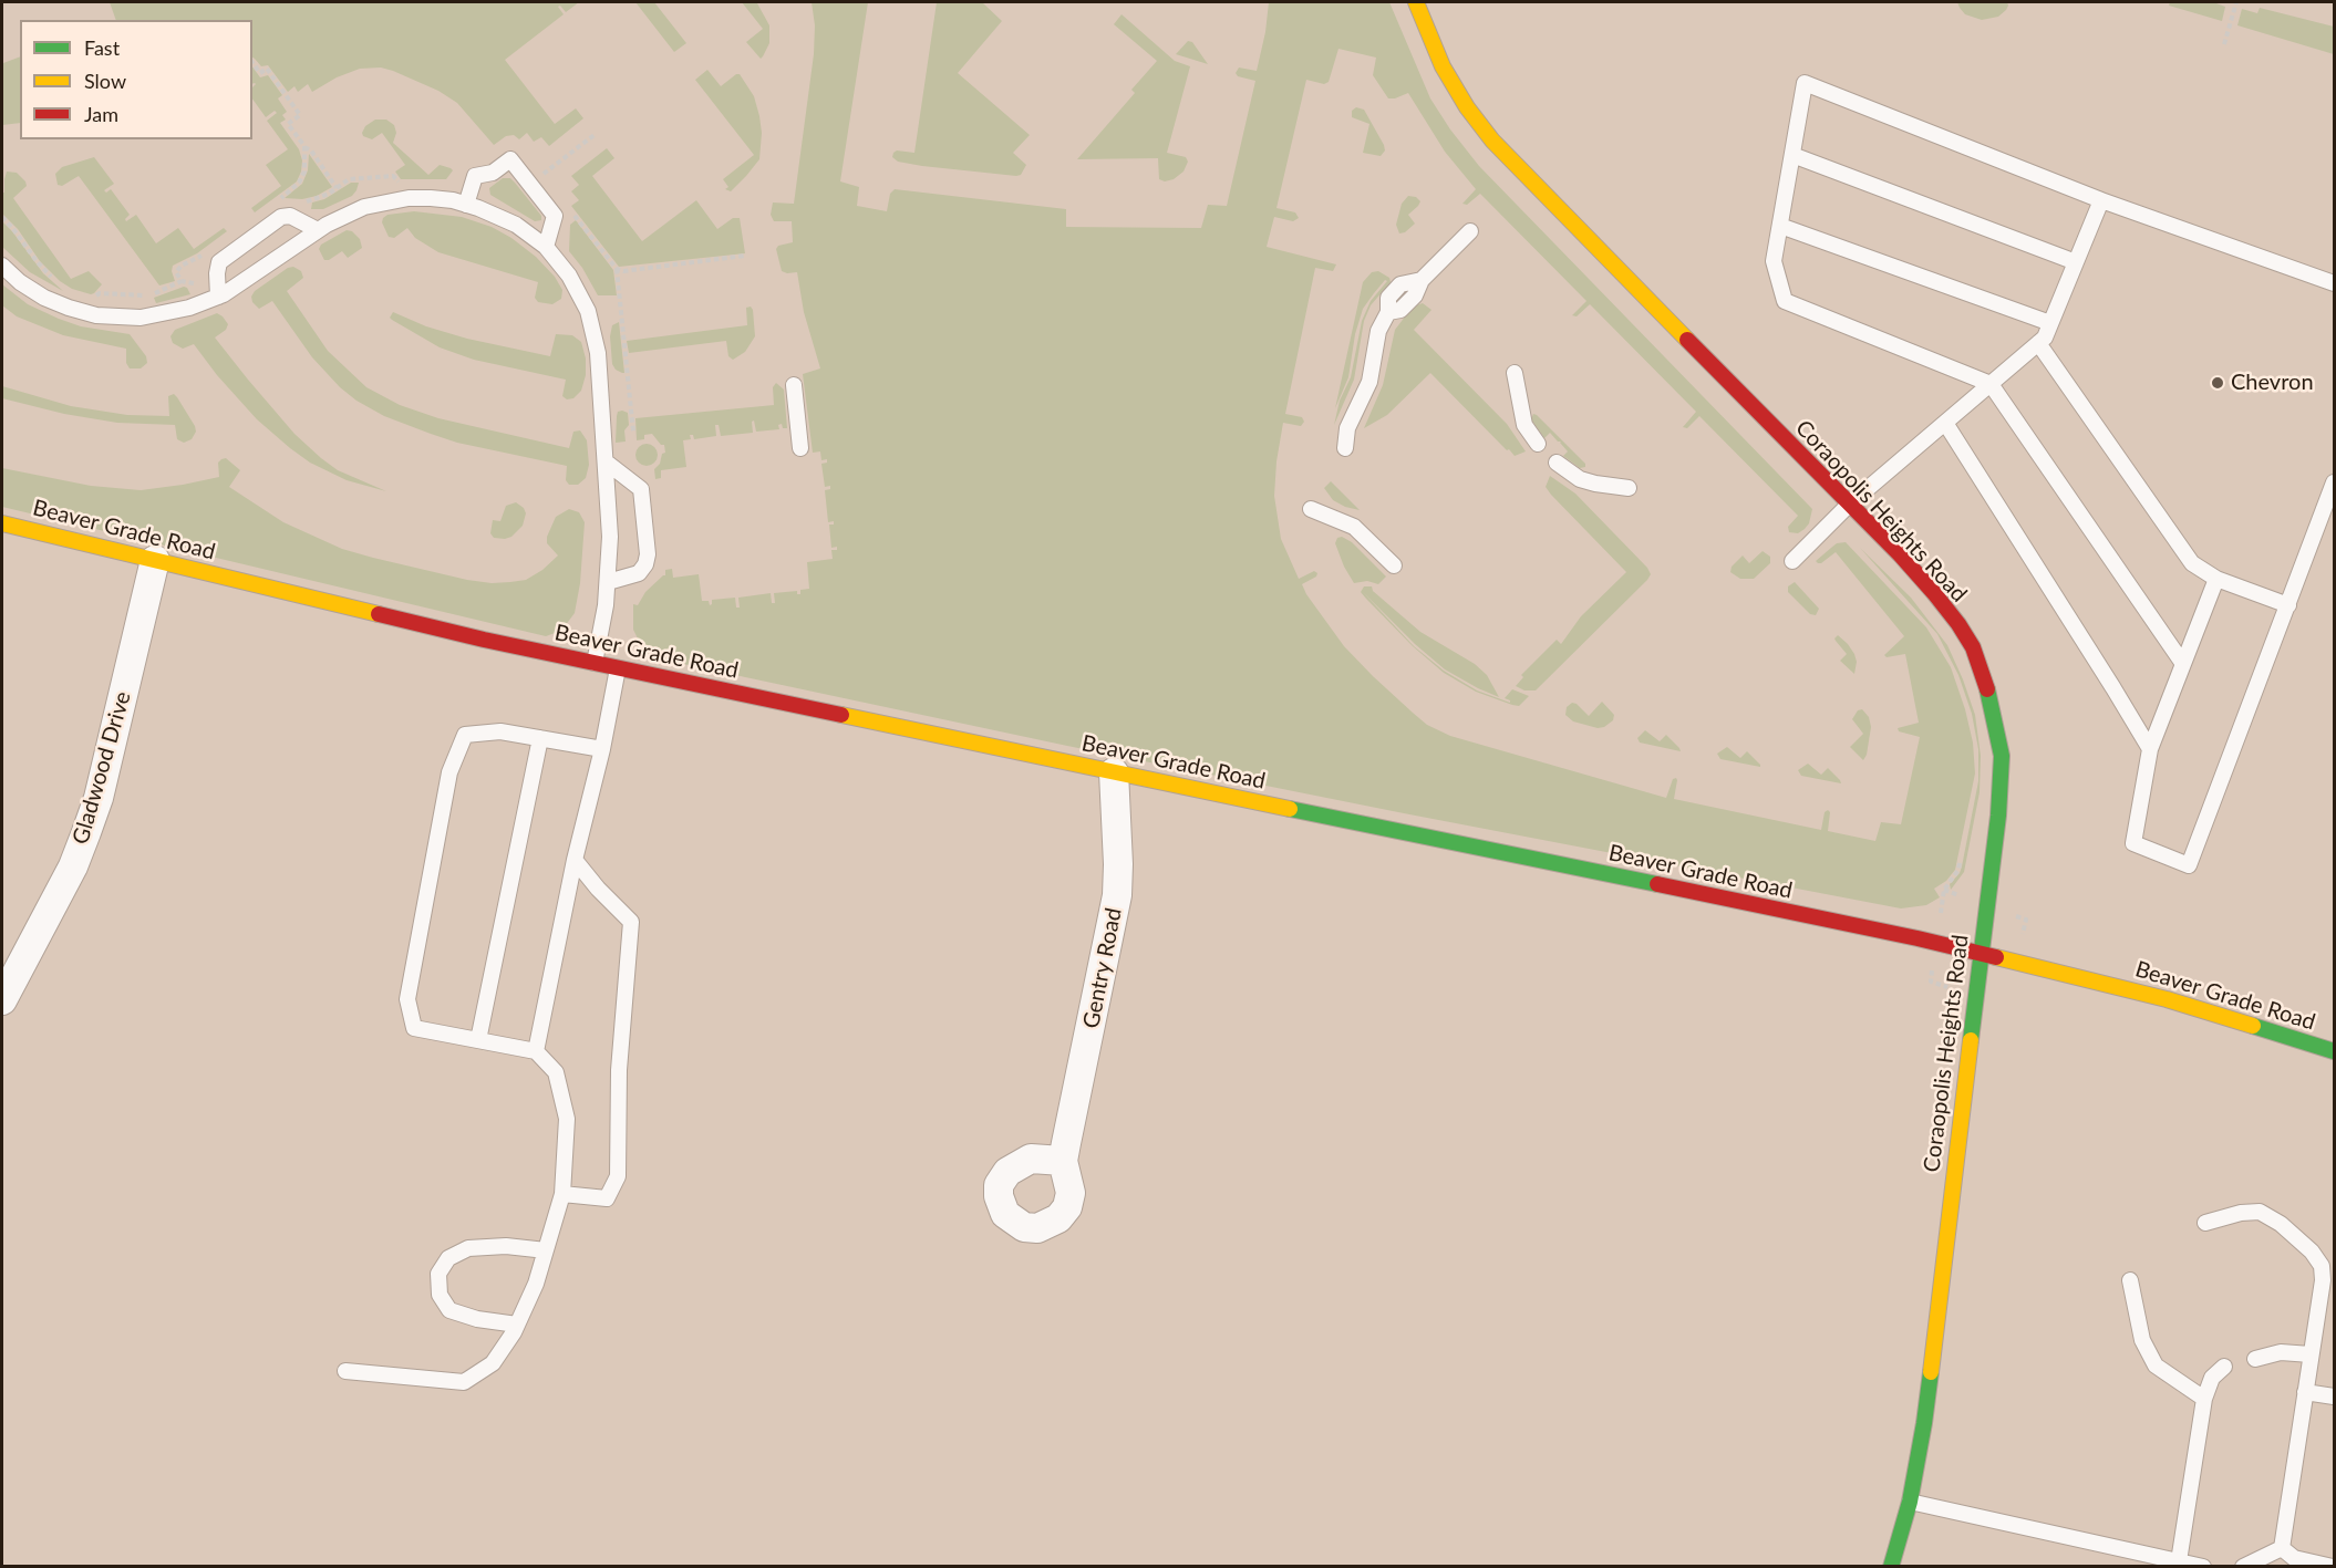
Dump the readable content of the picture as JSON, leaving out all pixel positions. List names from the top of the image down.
{
  "streets": {
    "main road": ["Coraopolis Heights Road", "Beaver Grade Road"],
    "street": ["Gladwood Drive", "Gentry Road"]
  },
  "crossings": [
    ["Coraopolis Heights Road", "Beaver Grade Road"],
    ["Beaver Grade Road", "Gladwood Drive"],
    ["Beaver Grade Road", "Gentry Road"]
  ],
  "places": ["Chevron"],
  "legend": ["Fast", "Slow", "Jam"]
}
